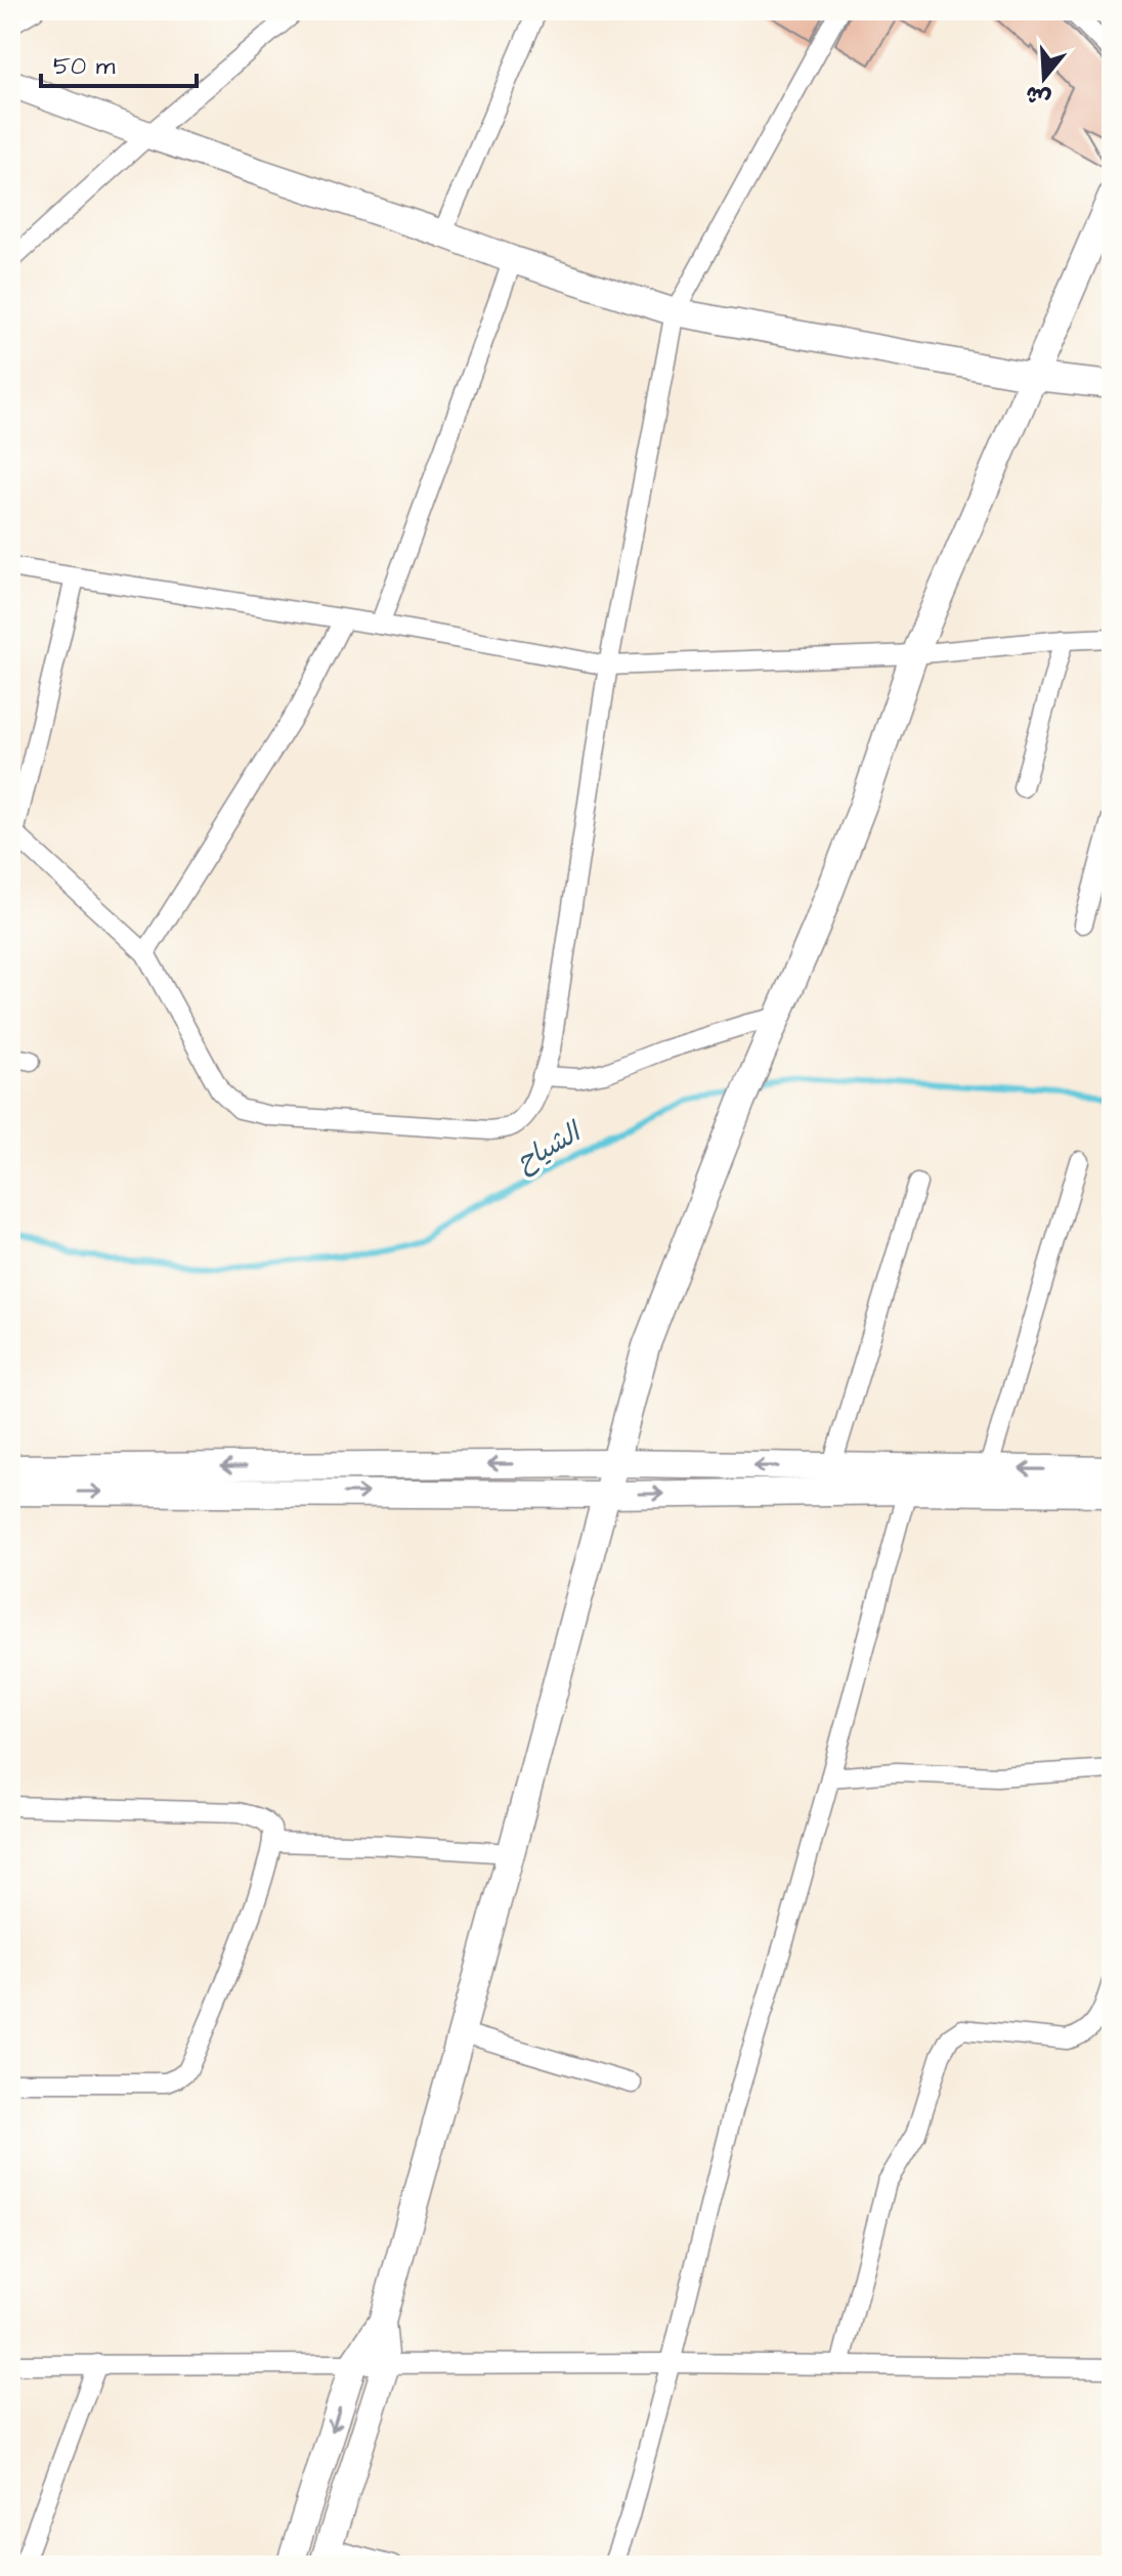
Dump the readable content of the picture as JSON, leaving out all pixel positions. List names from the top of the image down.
{
  "water": ["الشياح"],
  "scale_bar": "50 m",
  "north": "bottom"
}
